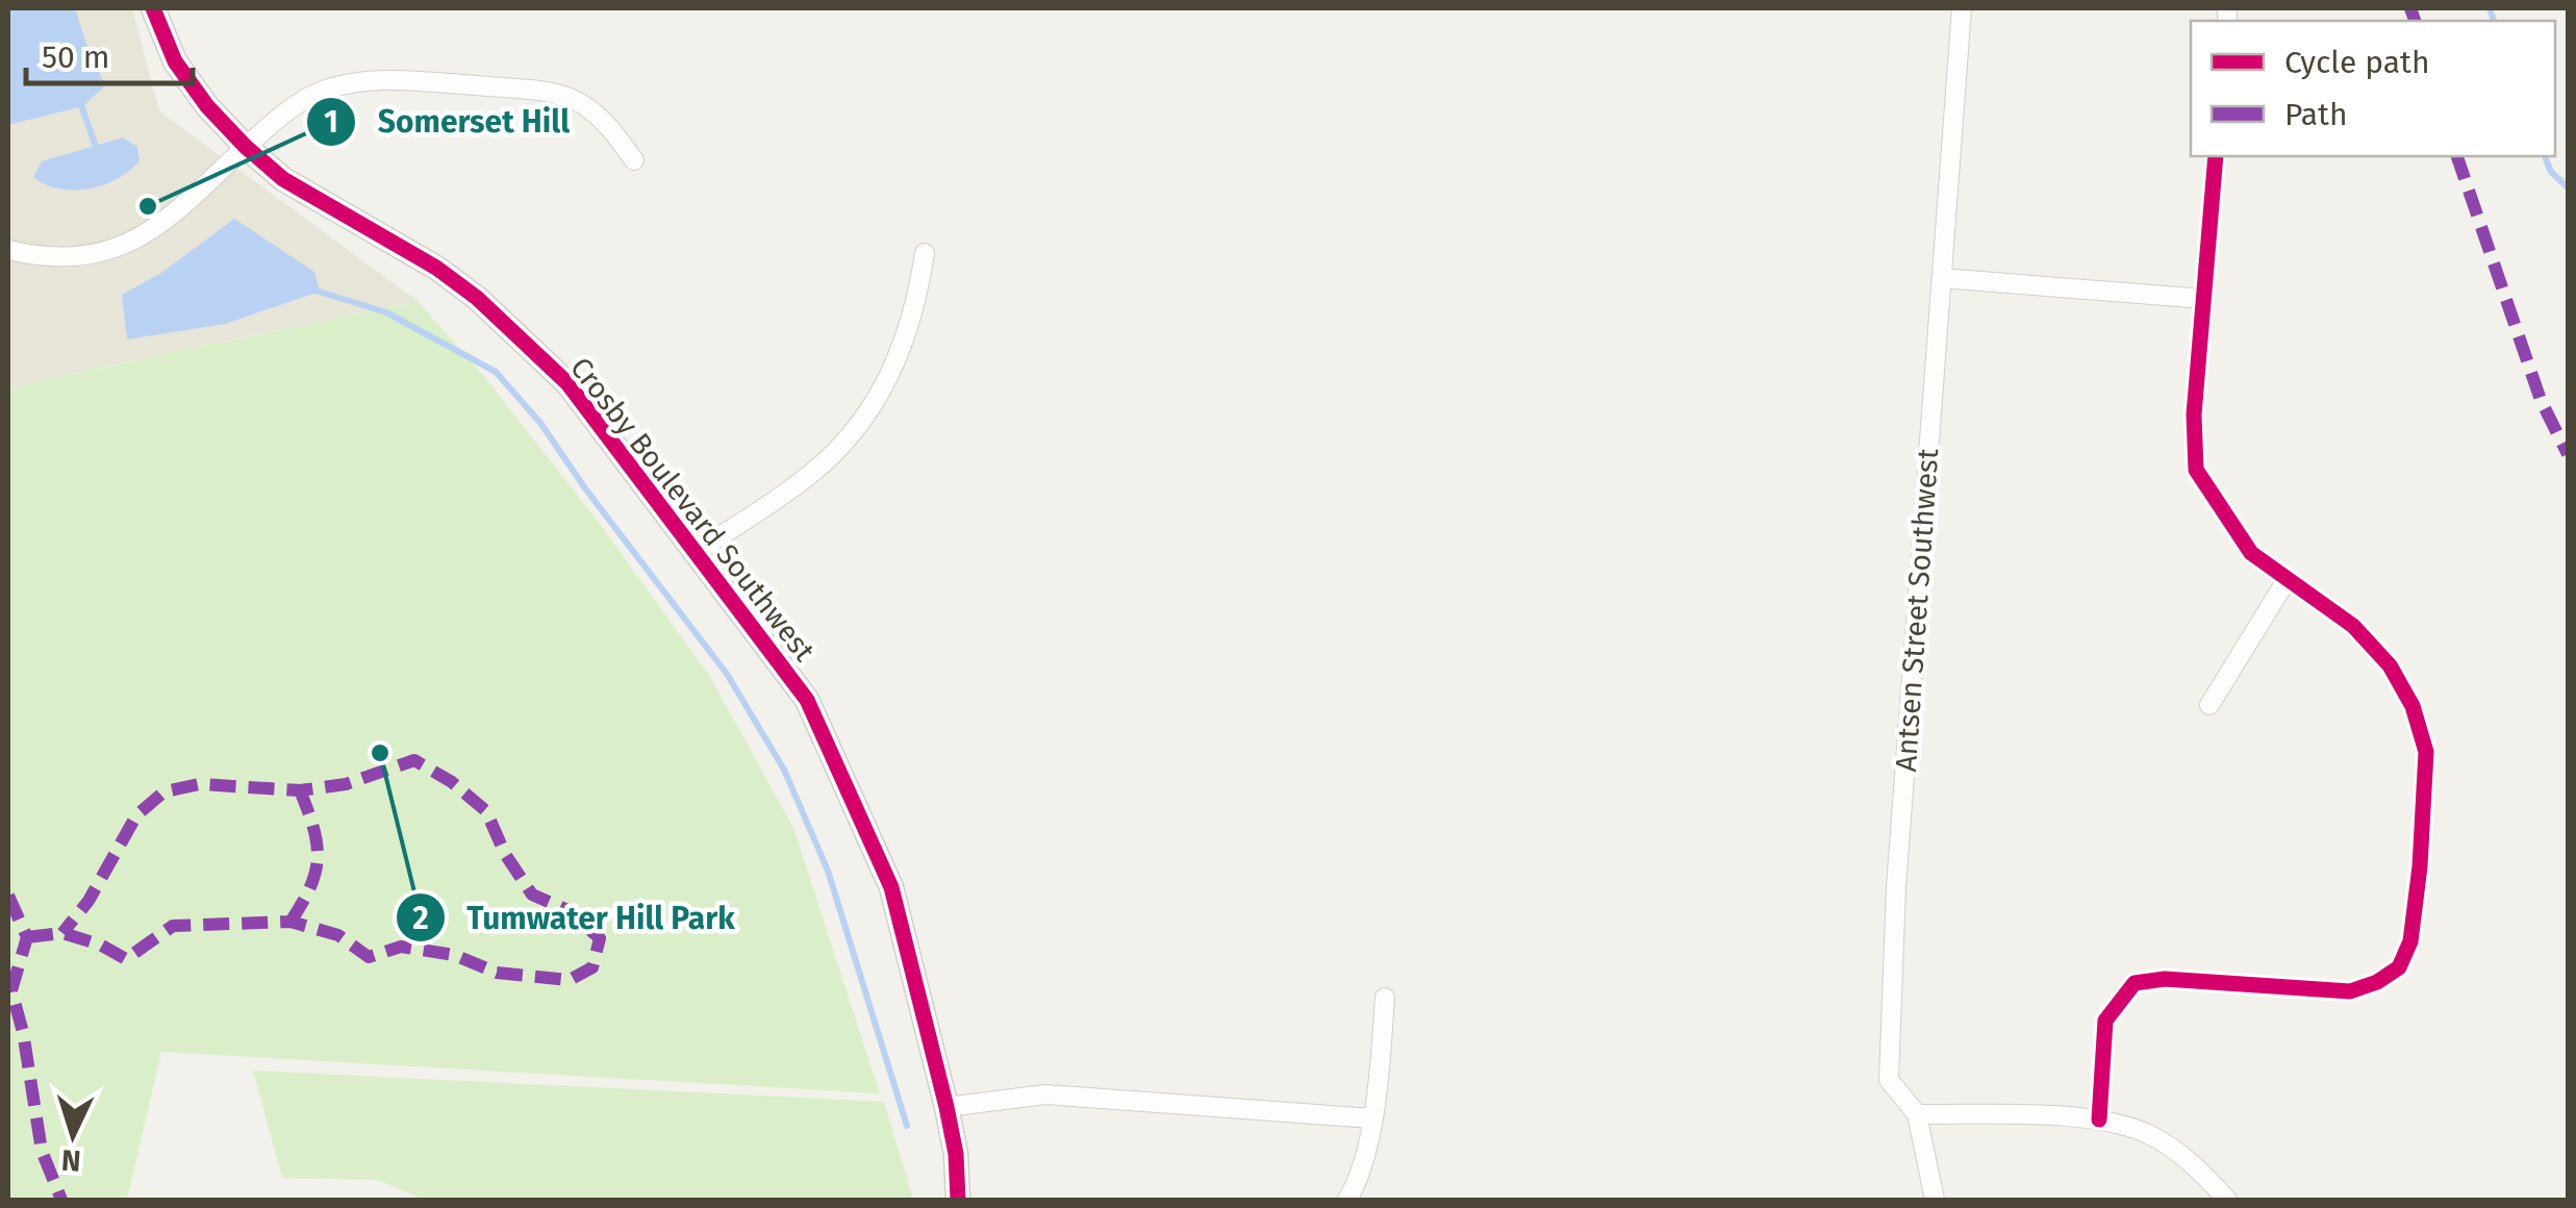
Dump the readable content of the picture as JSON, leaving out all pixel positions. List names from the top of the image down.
{
  "streets": {
    "street": ["Crosby Boulevard Southwest", "Antsen Street Southwest"]
  },
  "places": ["Somerset Hill", "Tumwater Hill Park"],
  "legend": ["Cycle path", "Path"],
  "scale_bar": "50 m",
  "north": "bottom"
}
